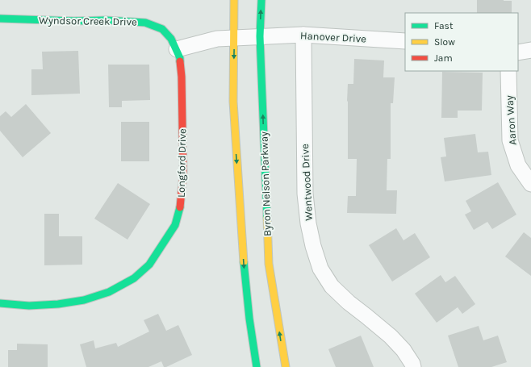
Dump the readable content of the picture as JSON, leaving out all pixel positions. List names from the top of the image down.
{
  "streets": {
    "street": [
      "Wyndsor Creek Drive",
      "Hanover Drive",
      "Aaron Way",
      "Longford Drive",
      "Wentwood Drive",
      "Byron Nelson Parkway"
    ]
  },
  "crossings": [
    ["Wyndsor Creek Drive", "Longford Drive"],
    ["Hanover Drive", "Wentwood Drive"],
    ["Hanover Drive", "Byron Nelson Parkway"]
  ],
  "legend": ["Fast", "Slow", "Jam"]
}
